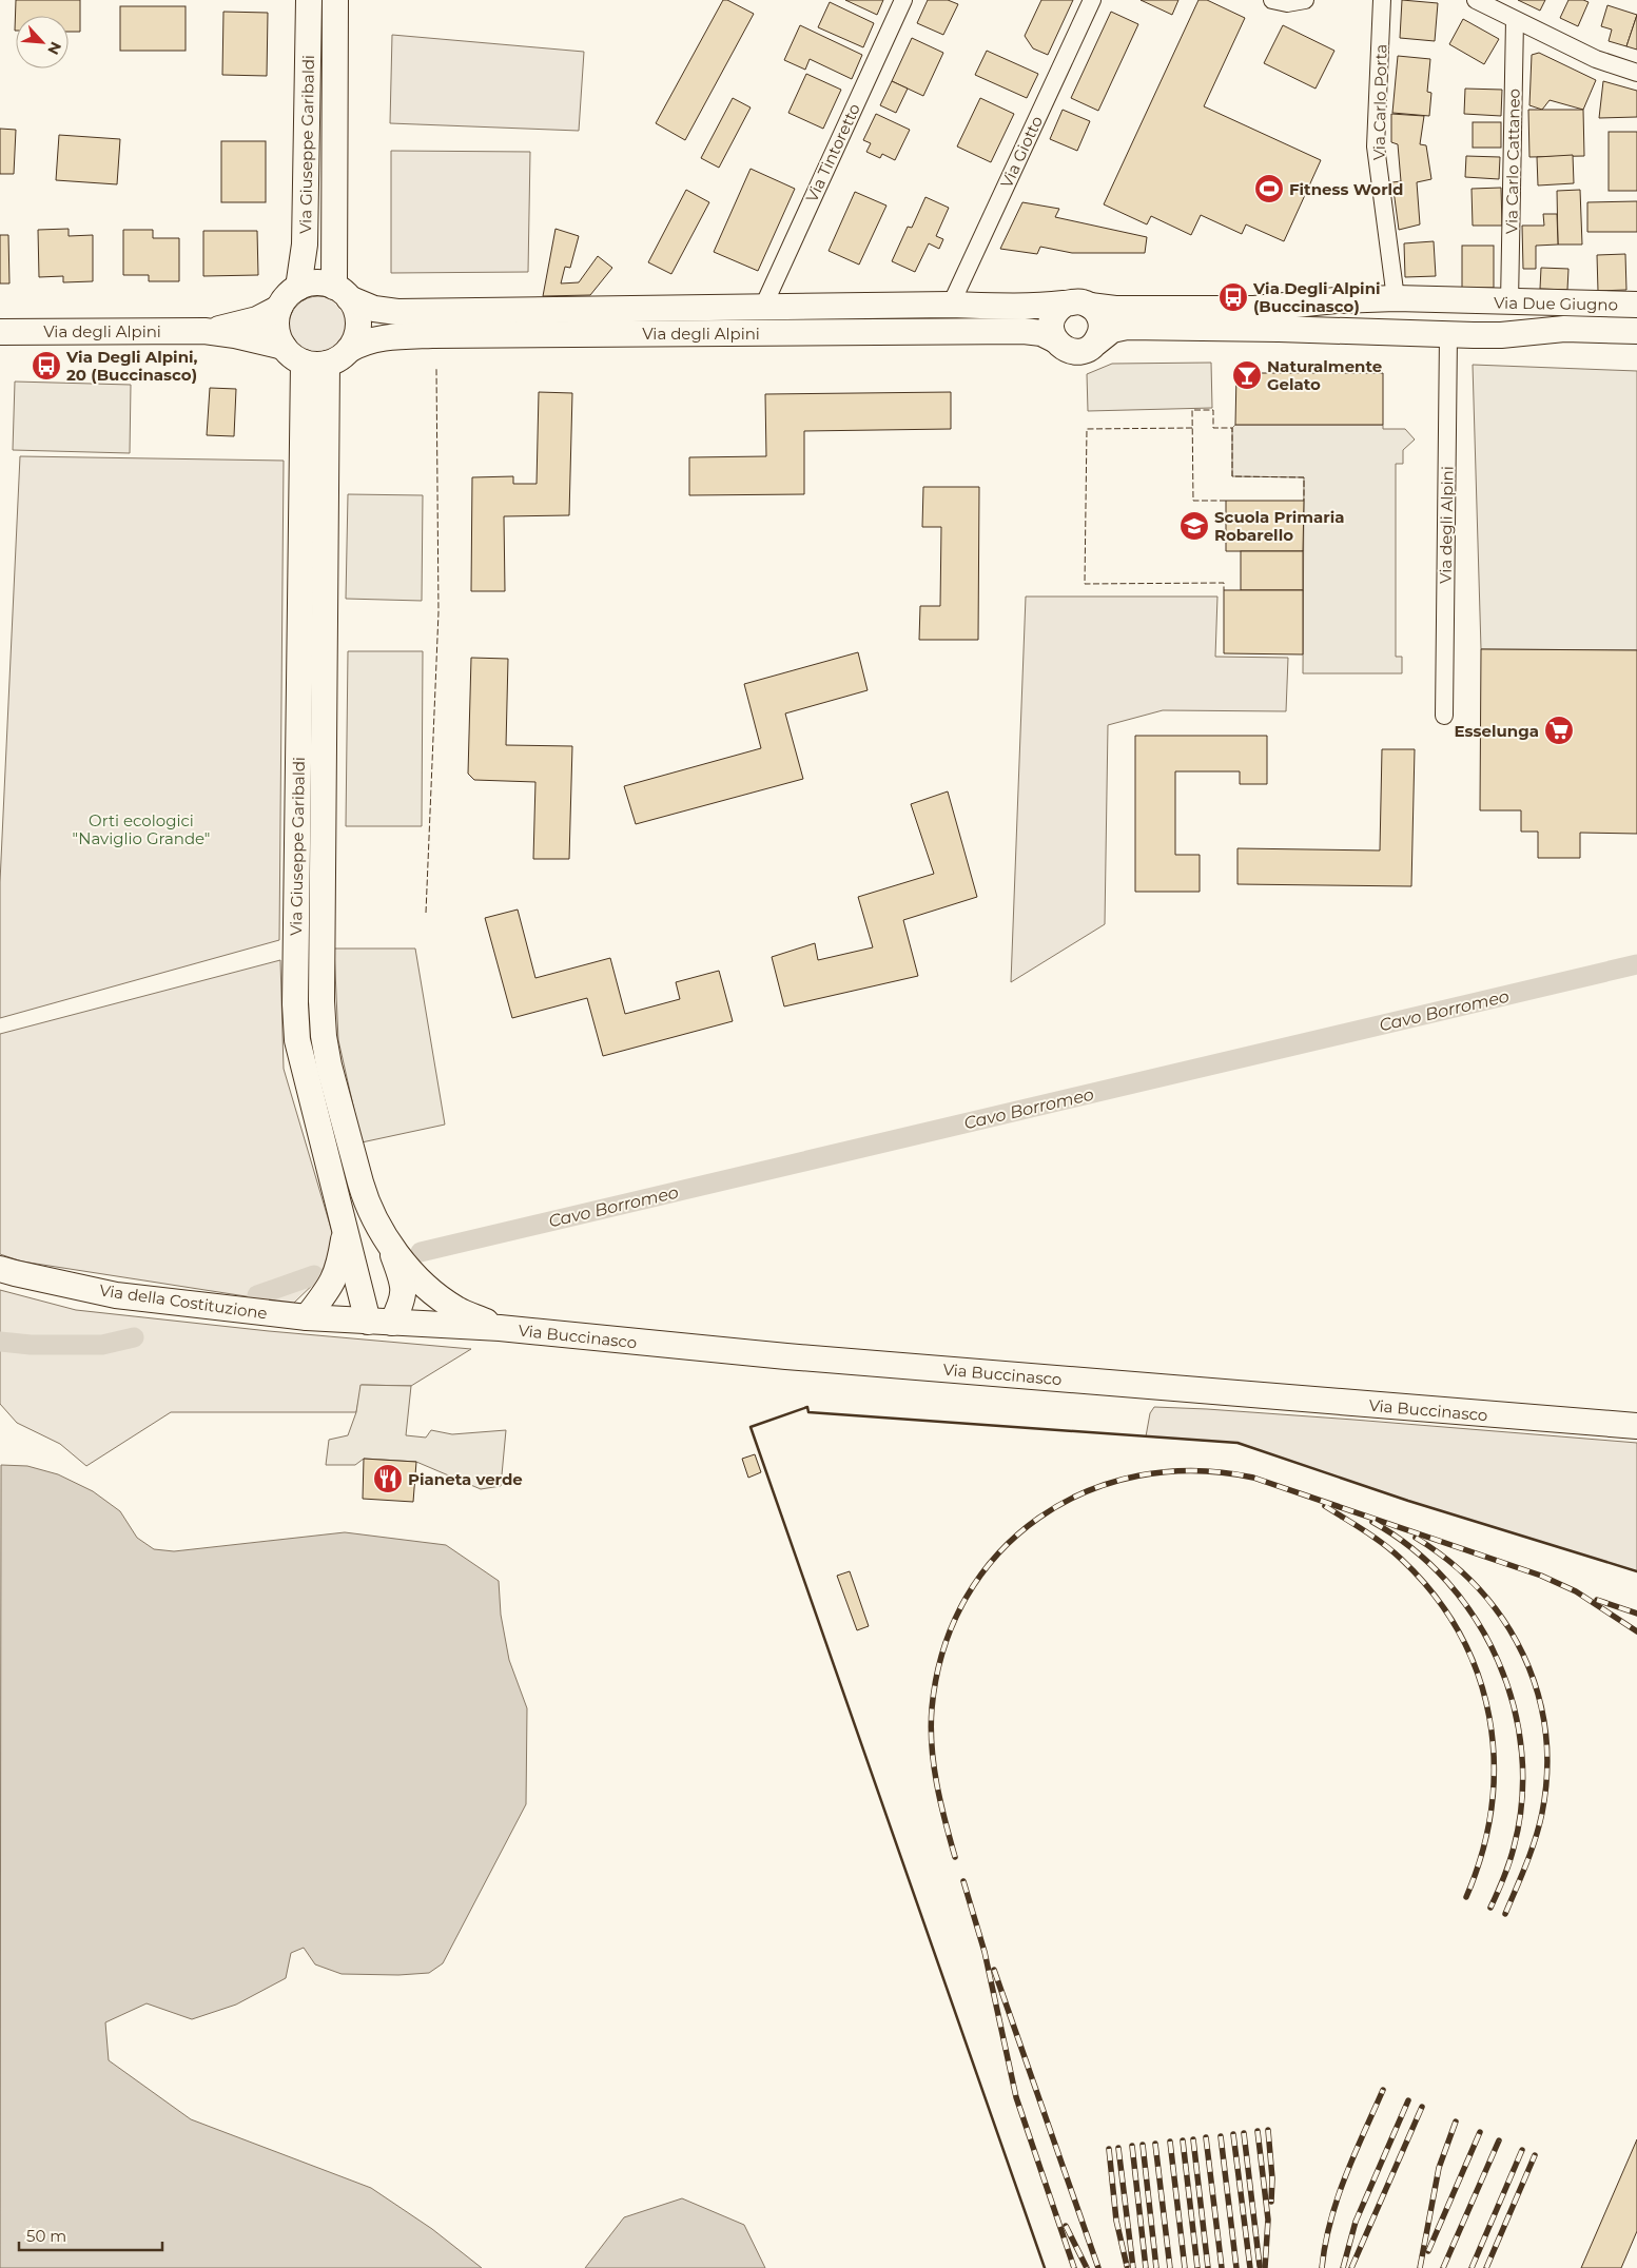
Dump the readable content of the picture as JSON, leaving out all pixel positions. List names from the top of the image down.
{
  "streets": {
    "street": [
      "Via Carlo Porta",
      "Via Giuseppe Garibaldi",
      "Via Giotto",
      "Via Tintoretto",
      "Via Carlo Cattaneo",
      "Via Due Giugno",
      "Via degli Alpini",
      "Via della Costituzione",
      "Via Buccinasco"
    ]
  },
  "crossings": [
    ["Via Carlo Porta", "Via Due Giugno"],
    ["Via Giuseppe Garibaldi", "Via degli Alpini"],
    ["Via Giuseppe Garibaldi", "Via della Costituzione"],
    ["Via Giuseppe Garibaldi", "Via Buccinasco"],
    ["Via Carlo Cattaneo", "Via Due Giugno"],
    ["Via Due Giugno", "Via degli Alpini"],
    ["Via della Costituzione", "Via Buccinasco"]
  ],
  "water": ["Cavo Borromeo"],
  "parks": ["Orti ecologici \"Naviglio Grande\""],
  "places": {
    "sports": ["Fitness World"],
    "bus stop": ["Via Degli Alpini (Buccinasco)", "Via Degli Alpini, 20 (Buccinasco)"],
    "bar": ["Naturalmente Gelato"],
    "school or university": ["Scuola Primaria Robarello"],
    "supermarket": ["Esselunga"],
    "restaurant": ["Pianeta verde"]
  },
  "scale_bar": "50 m",
  "north": "bottom right"
}
